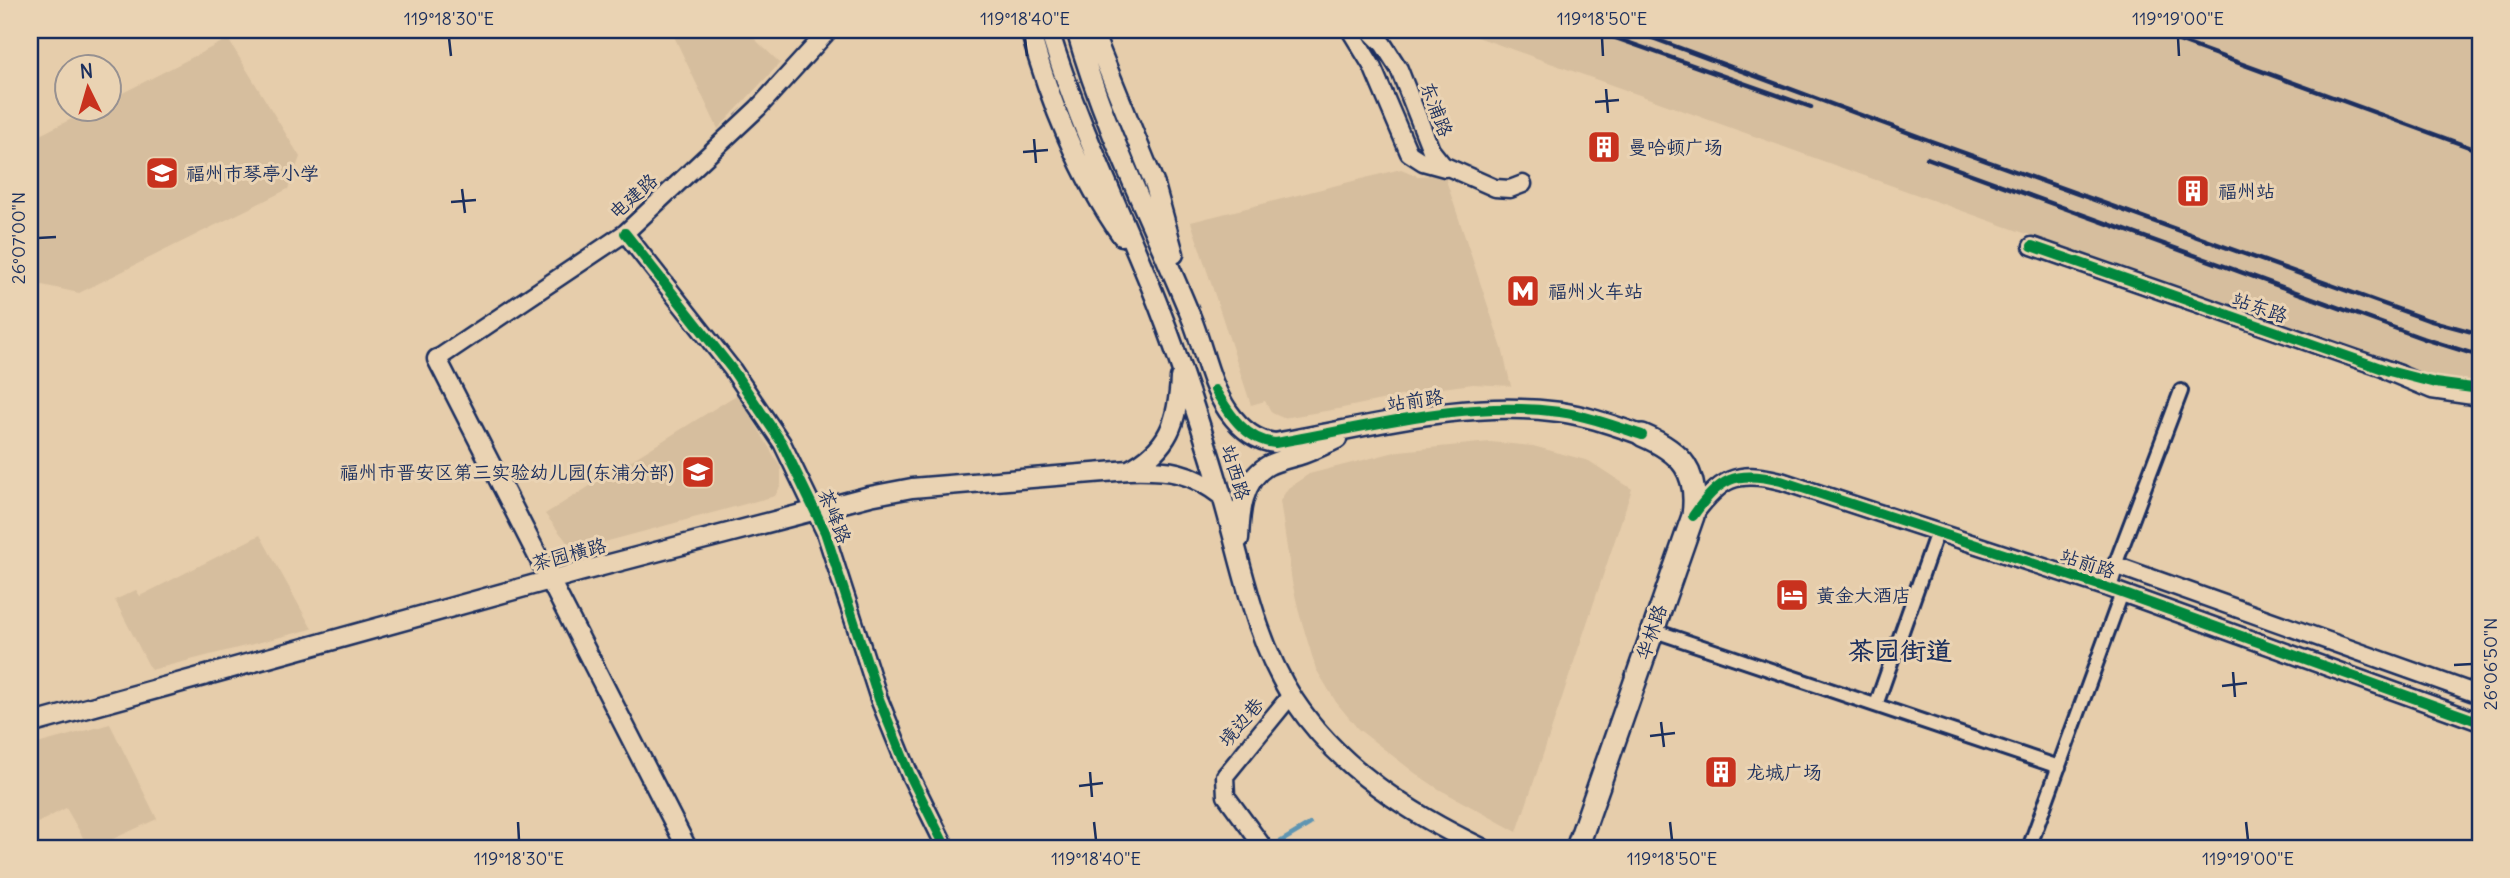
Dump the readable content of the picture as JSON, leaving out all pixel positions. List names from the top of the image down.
{
  "streets": {
    "main road": [
      "站前路",
      "站西路",
      "茶园横路",
      "华林路"
    ],
    "street": [
      "东浦路",
      "电建路",
      "站东路",
      "茶峰路",
      "境边巷"
    ]
  },
  "crossings": [
    ["电建路", "茶峰路"],
    ["站前路", "华林路"],
    ["站西路", "茶园横路"],
    ["站西路", "境边巷"],
    ["茶峰路", "茶园横路"]
  ],
  "districts": ["茶园街道"],
  "places": {
    "building": ["曼哈顿广场", "福州站", "龙城广场"],
    "school or university": ["福州市琴亭小学", "福州市晋安区第三实验幼儿园(东浦分部)"],
    "metro station": ["福州火车站"],
    "hotel": ["黄金大酒店"]
  },
  "north": "top",
  "coordinates": [
    "119°18'30\"E",
    "119°18'40\"E",
    "119°18'50\"E",
    "119°19'00\"E",
    "26°07'00\"N",
    "26°06'50\"N"
  ]
}
